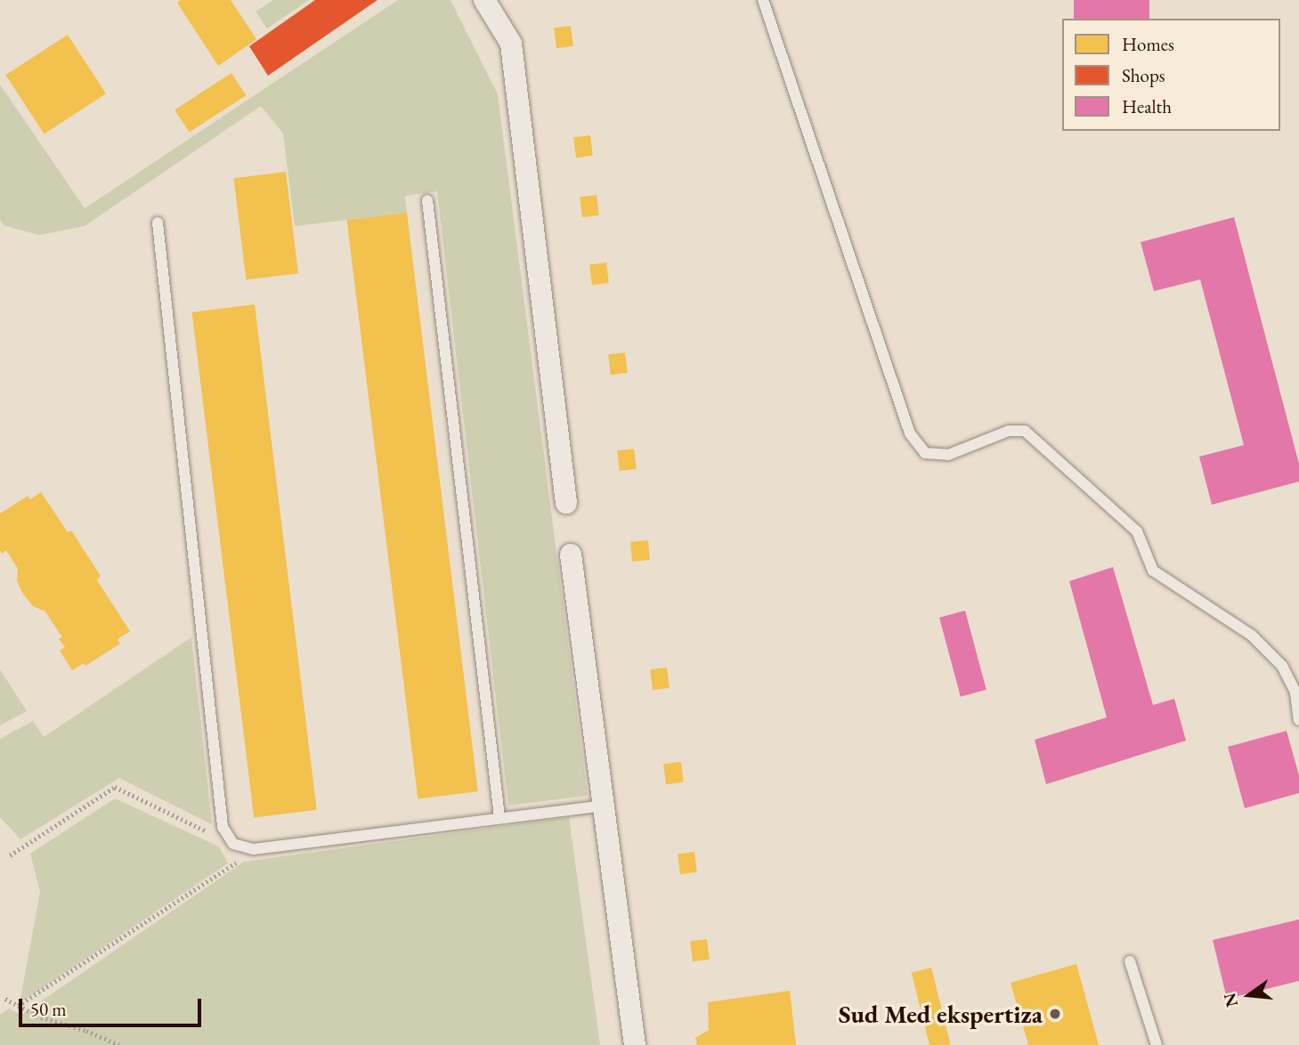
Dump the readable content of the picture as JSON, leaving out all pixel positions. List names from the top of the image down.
{
  "places": ["Sud Med ekspertiza"],
  "legend": ["Homes", "Shops", "Health"],
  "scale_bar": "50 m",
  "north": "left"
}
